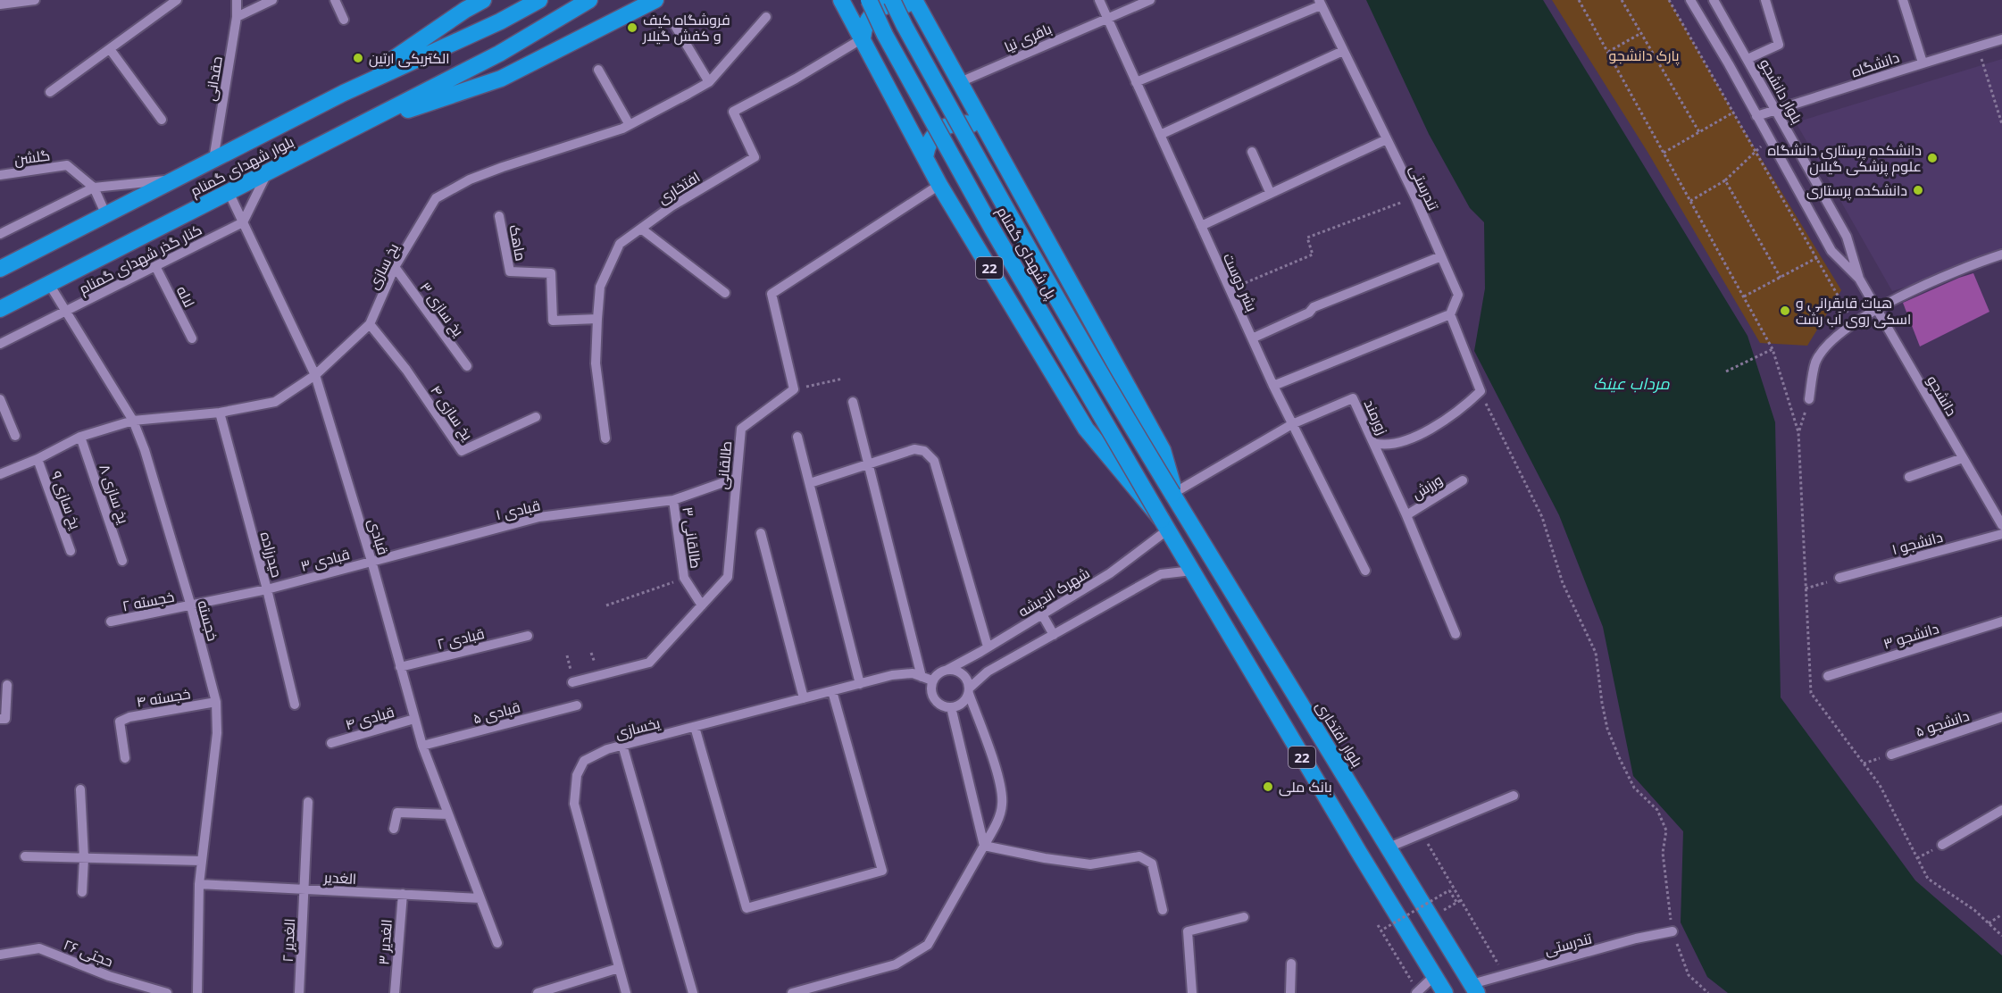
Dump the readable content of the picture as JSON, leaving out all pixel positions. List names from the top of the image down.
{
  "streets": {
    "highway": [
      "بلوار شهدای گمنام",
      "پل شهدای گمنام",
      "22",
      "بلوار افتخاری"
    ],
    "street": [
      "باقری نیا",
      "دانشگاه",
      "حقدانی",
      "بلوار دانشجو",
      "گلشن",
      "افتخاری",
      "تندرستی",
      "ماهک",
      "کنار گذر شهدای گمنام",
      "یخ سازی",
      "بشر دوست",
      "لاله",
      "یخ سازی ۳",
      "دانشجو",
      "یخ سازی ۴",
      "زورمند",
      "طالقانی",
      "ورزش",
      "یخ سازی ۸",
      "یخ سازی ۹",
      "قبادی ۱",
      "قبادی",
      "طالقانی ۳",
      "دانشجو ۱",
      "حیدرزاده",
      "قبادی ۳",
      "شهرک اندیشه",
      "خجسته ۲",
      "خجسته",
      "دانشجو ۳",
      "قبادی ۲",
      "خجسته ۴",
      "قبادی ۵",
      "قبادی ۴",
      "دانشجو ۵",
      "یخسازی",
      "الغدیر",
      "الغدیر ۲",
      "الغدیر ۳",
      "حجتی ۲۶"
    ]
  },
  "crossings": [
    ["باقری نیا", "22"],
    ["باقری نیا", "بشر دوست"],
    ["دانشگاه", "بلوار دانشجو"],
    ["حقدانی", "بلوار شهدای گمنام"],
    ["بلوار دانشجو", "دانشجو"],
    ["گلشن", "بلوار شهدای گمنام"],
    ["بلوار شهدای گمنام", "قبادی"],
    ["بلوار شهدای گمنام", "خجسته"],
    ["افتخاری", "ماهک"],
    ["افتخاری", "22"],
    ["تندرستی", "بلوار افتخاری"],
    ["پل شهدای گمنام", "22"],
    ["پل شهدای گمنام", "زورمند"],
    ["پل شهدای گمنام", "شهرک اندیشه"],
    ["پل شهدای گمنام", "بلوار افتخاری"],
    ["کنار گذر شهدای گمنام", "لاله"],
    ["کنار گذر شهدای گمنام", "قبادی"],
    ["کنار گذر شهدای گمنام", "خجسته"],
    ["یخ سازی", "یخ سازی ۳"],
    ["یخ سازی", "یخ سازی ۴"],
    ["یخ سازی", "یخ سازی ۸"],
    ["یخ سازی", "یخ سازی ۹"],
    ["یخ سازی", "قبادی"],
    ["یخ سازی", "حیدرزاده"],
    ["یخ سازی", "خجسته"],
    ["22", "زورمند"],
    ["22", "شهرک اندیشه"],
    ["22", "بلوار افتخاری"],
    ["بشر دوست", "زورمند"],
    ["زورمند", "ورزش"],
    ["زورمند", "بلوار افتخاری"],
    ["طالقانی", "قبادی ۱"],
    ["طالقانی", "طالقانی ۳"],
    ["قبادی ۱", "قبادی"],
    ["قبادی ۱", "طالقانی ۳"],
    ["قبادی ۱", "قبادی ۳"],
    ["قبادی", "قبادی ۳"],
    ["قبادی", "قبادی ۲"],
    ["قبادی", "قبادی ۵"],
    ["قبادی", "قبادی ۴"],
    ["قبادی", "الغدیر"],
    ["حیدرزاده", "قبادی ۳"],
    ["قبادی ۳", "خجسته ۲"],
    ["قبادی ۳", "خجسته"],
    ["شهرک اندیشه", "یخسازی"],
    ["خجسته ۲", "خجسته"],
    ["خجسته", "خجسته ۴"],
    ["خجسته", "الغدیر"],
    ["الغدیر", "الغدیر ۲"],
    ["الغدیر", "الغدیر ۳"]
  ],
  "water": ["مرداب عینک"],
  "parks": ["پارک دانشجو"],
  "places": [
    "فروشگاه کیف و کفش گیلار",
    "الکتریکی ارتین",
    "دانشکده پرستاری دانشگاه علوم پزشکی گیلان",
    "دانشکده پرستاری",
    "هیات قایقرانی و اسکی روی آب رشت",
    "بانک ملی"
  ]
}
